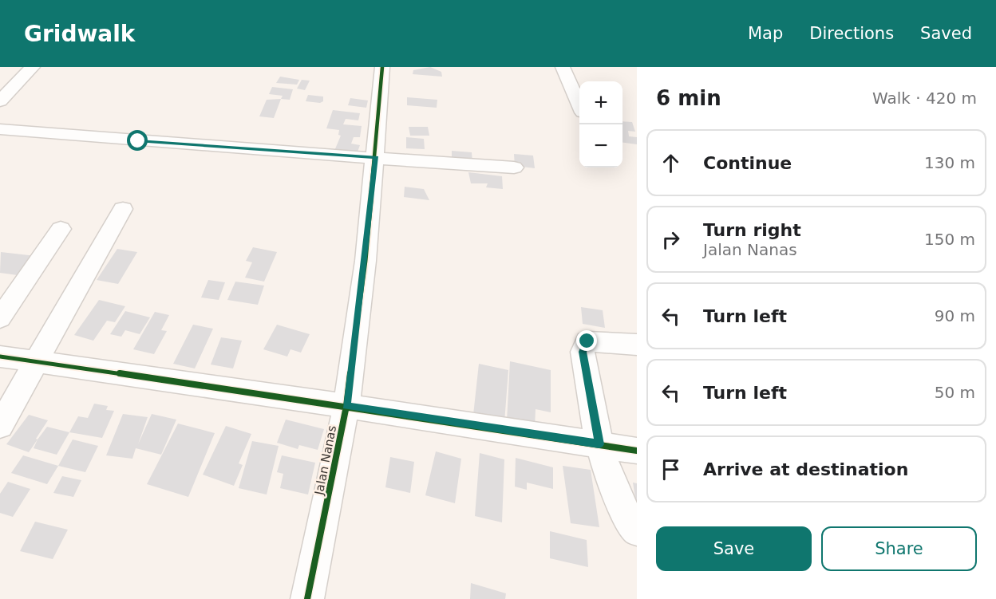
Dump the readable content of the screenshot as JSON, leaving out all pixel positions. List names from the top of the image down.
{
  "streets": {
    "street": ["Jalan Nanas"]
  },
  "page": {
    "header": "Gridwalk",
    "nav": ["Map", "Directions", "Saved"],
    "heading": ["6 min", "Walk · 420 m"],
    "map_buttons": ["+", "−"],
    "list": [
      ["Continue", "130 m"],
      ["Turn right", "Jalan Nanas", "150 m"],
      ["Turn left", "90 m"],
      ["Turn left", "50 m"],
      "Arrive at destination"
    ],
    "buttons": ["Save", "Share"]
  }
}
